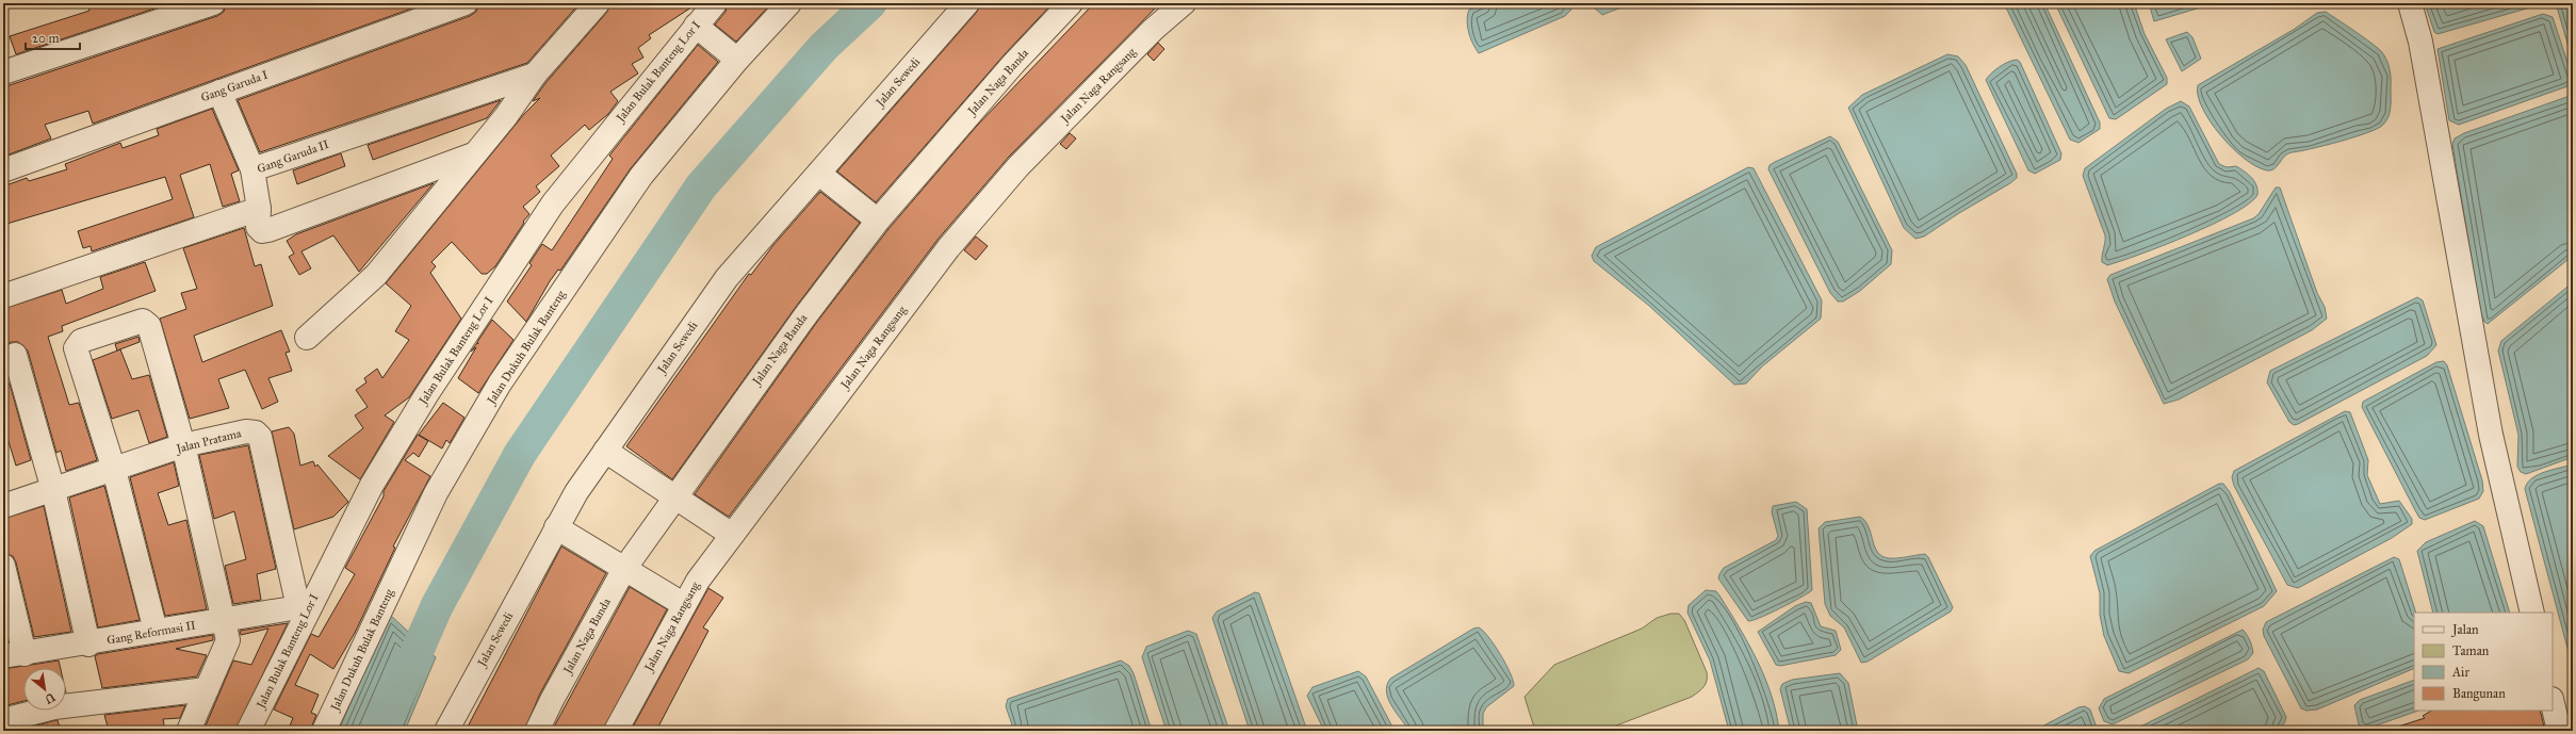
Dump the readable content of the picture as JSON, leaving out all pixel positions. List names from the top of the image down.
{
  "streets": {
    "street": [
      "Jalan Bulak Banteng Lor I",
      "Jalan Sewedi",
      "Jalan Naga Banda",
      "Jalan Naga Rangsang",
      "Gang Garuda I",
      "Gang Garuda II",
      "Jalan Dukuh Bulak Banteng",
      "Jalan Pratama",
      "Gang Reformasi II"
    ]
  },
  "crossings": [
    ["Jalan Bulak Banteng Lor I", "Jalan Pratama"],
    ["Jalan Bulak Banteng Lor I", "Gang Reformasi II"],
    ["Jalan Pratama", "Gang Reformasi II"]
  ],
  "legend": [
    "Jalan",
    "Taman",
    "Air",
    "Bangunan"
  ],
  "scale_bar": "20 m",
  "north": "bottom right"
}
